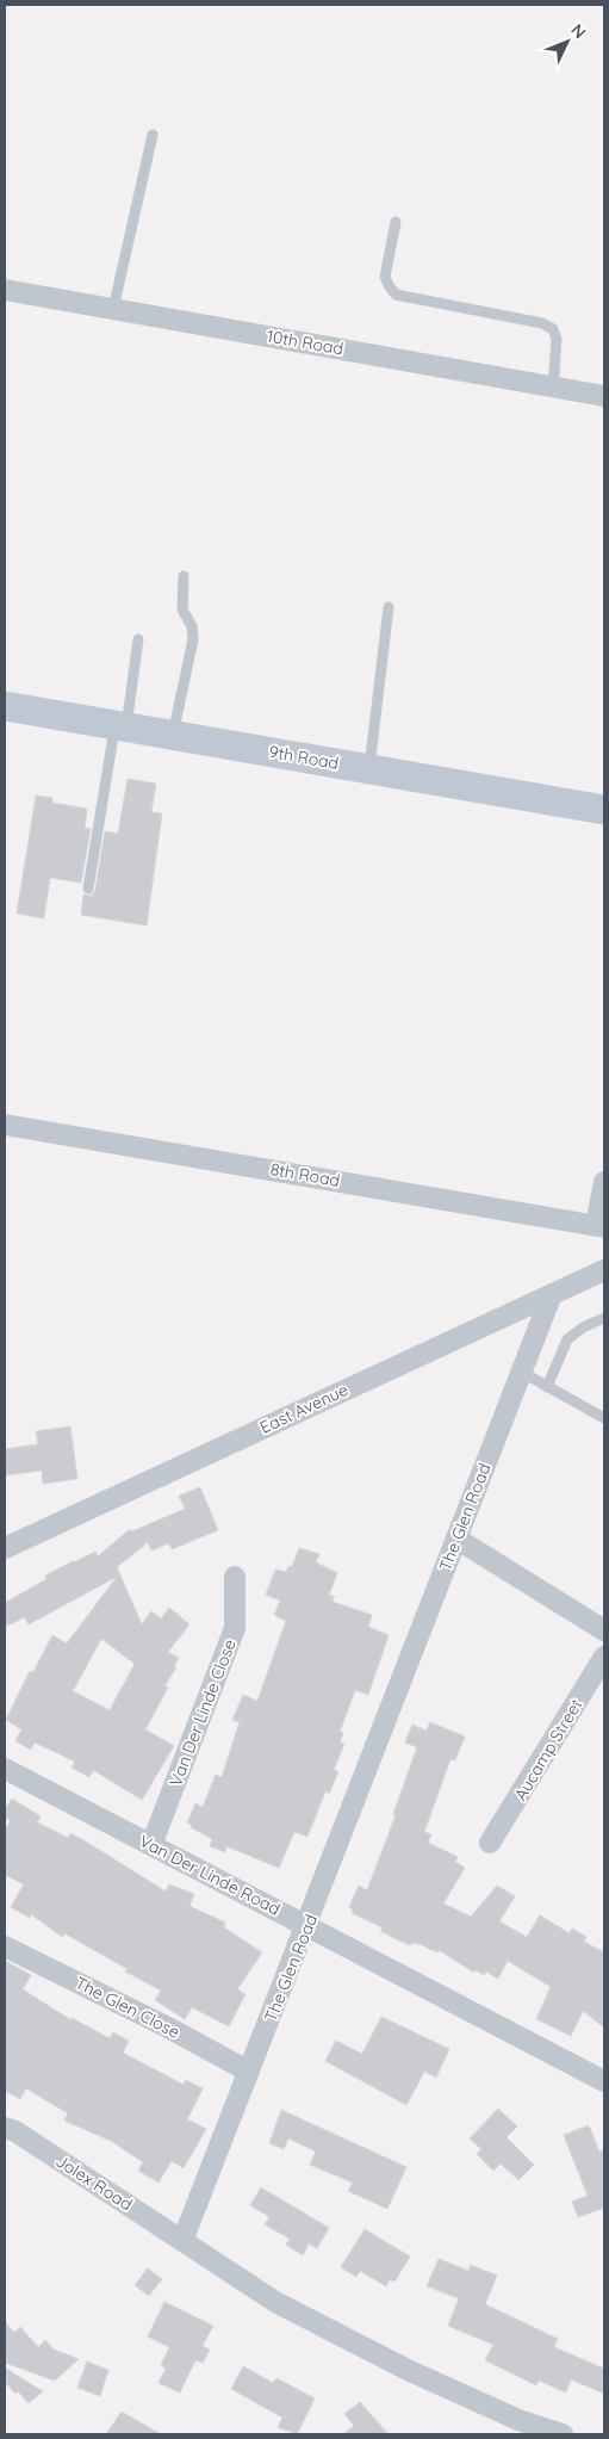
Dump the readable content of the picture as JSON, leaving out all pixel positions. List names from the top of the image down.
{
  "streets": {
    "main road": ["9th Road"],
    "street": [
      "10th Road",
      "8th Road",
      "East Avenue",
      "The Glen Road",
      "Van Der Linde Close",
      "Aucamp Street",
      "Van Der Linde Road",
      "The Glen Close",
      "Jolex Road"
    ]
  },
  "crossings": [
    ["East Avenue", "The Glen Road"],
    ["The Glen Road", "Van Der Linde Road"],
    ["The Glen Road", "The Glen Close"],
    ["The Glen Road", "Jolex Road"],
    ["Van Der Linde Close", "Van Der Linde Road"]
  ],
  "north": "top right"
}
